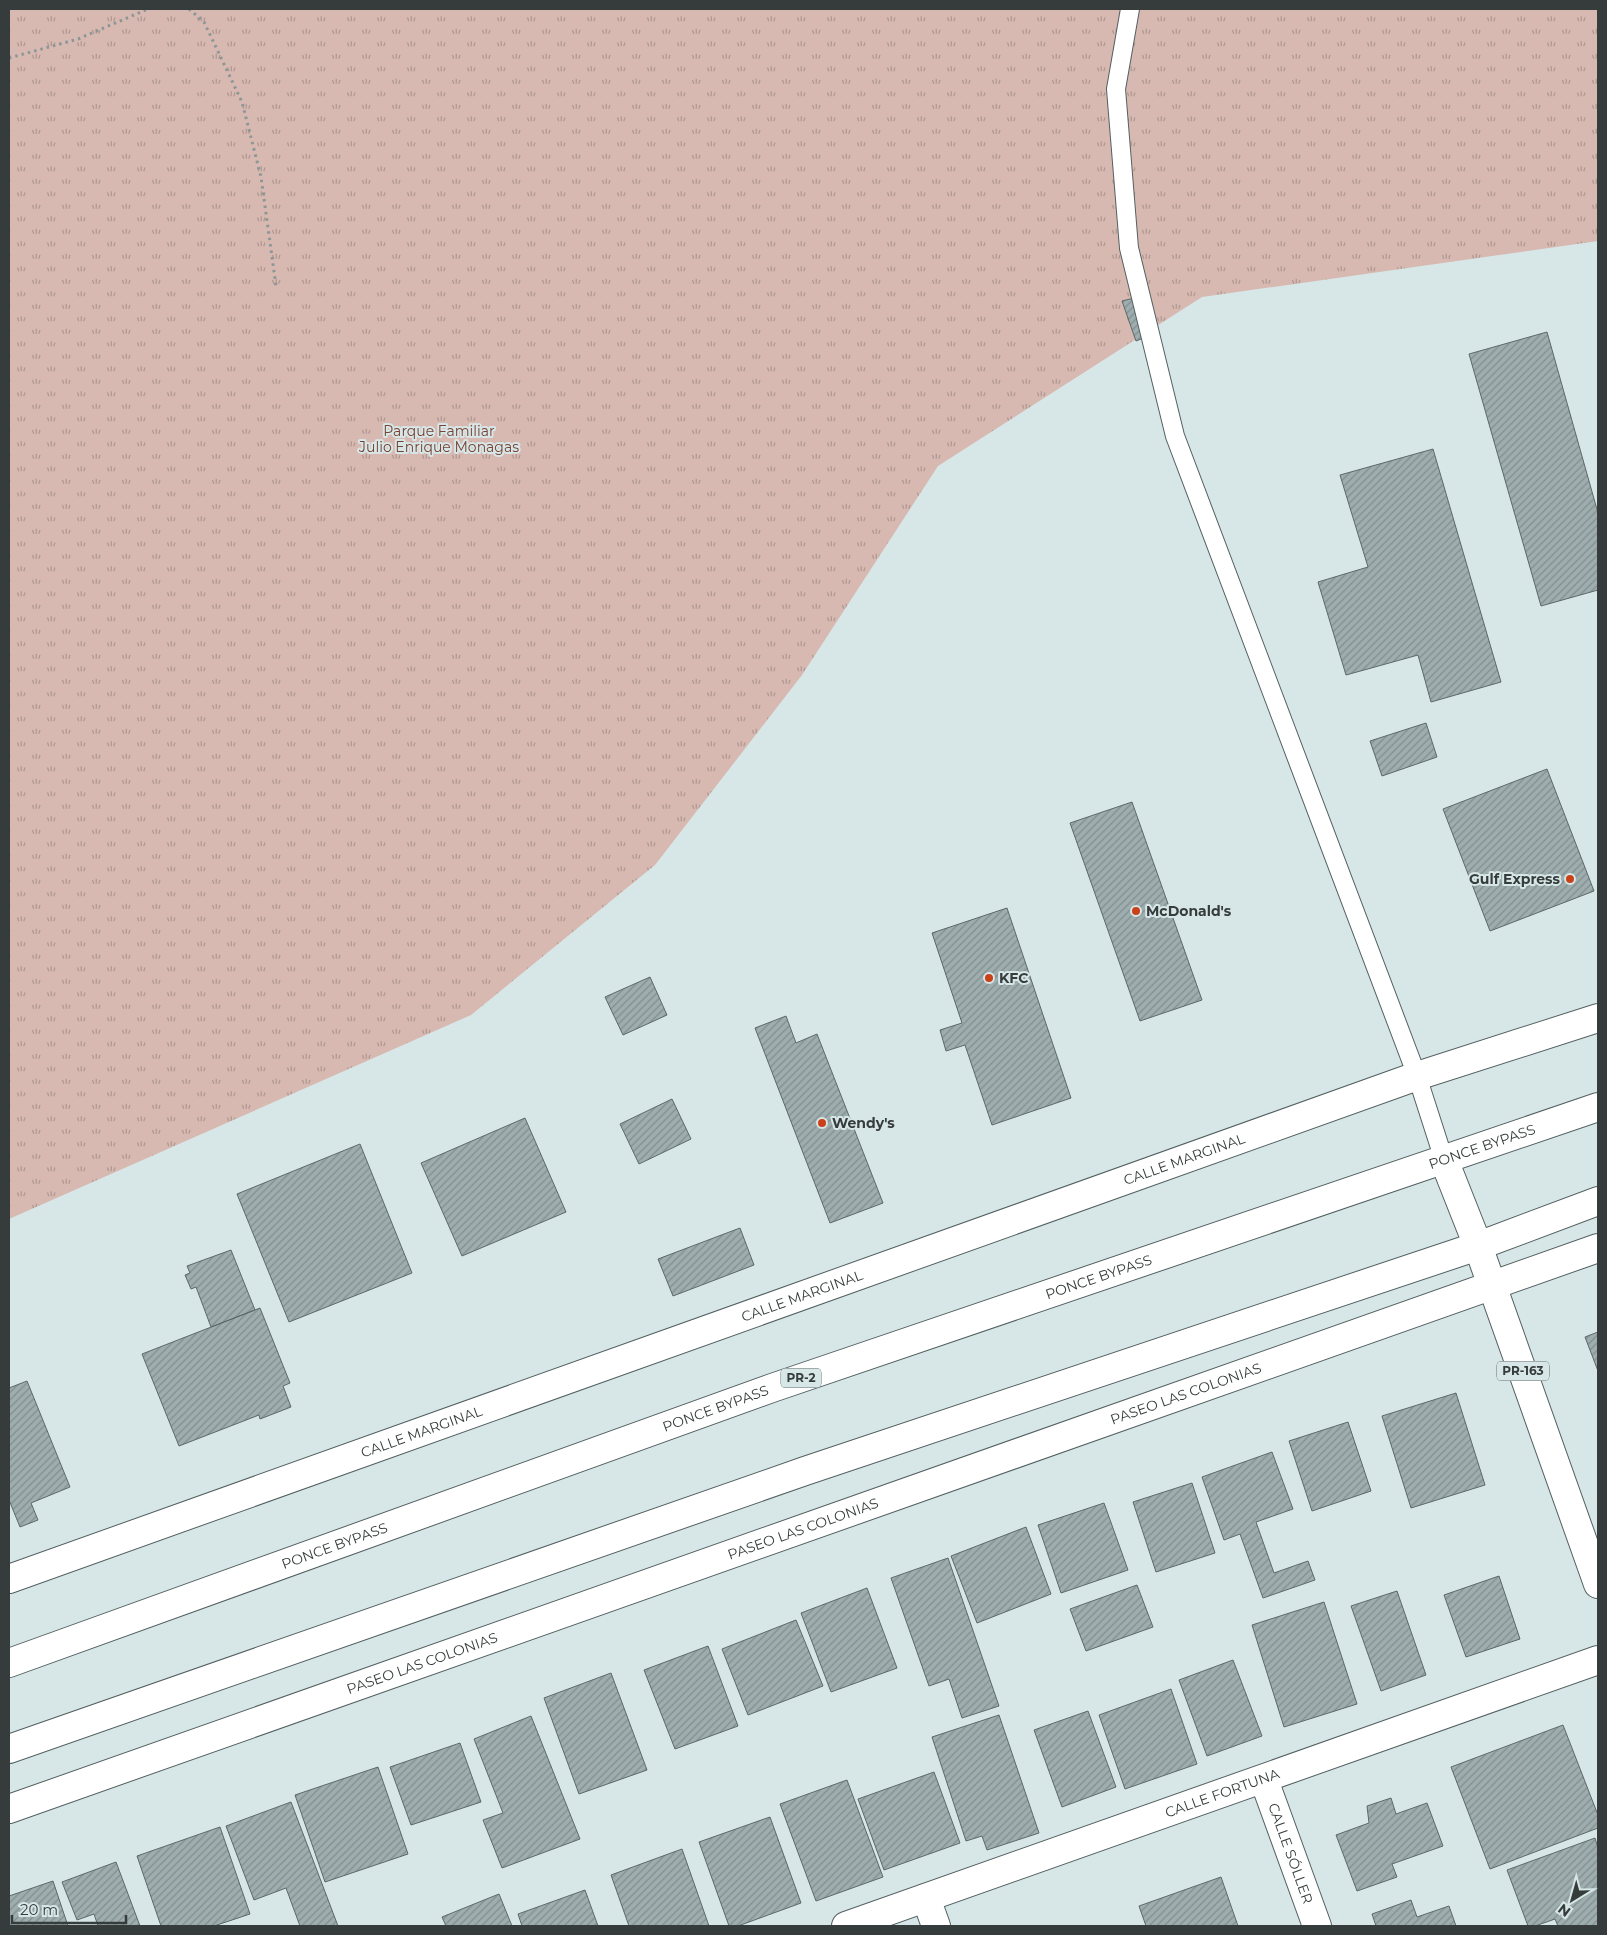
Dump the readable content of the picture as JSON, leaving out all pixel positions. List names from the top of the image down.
{
  "streets": {
    "main road": [
      "PONCE BYPASS",
      "CALLE MARGINAL",
      "PR-163",
      "PR-2",
      "PASEO LAS COLONIAS",
      "CALLE FORTUNA",
      "CALLE SÓLLER"
    ]
  },
  "crossings": [
    ["PONCE BYPASS", "PR-163"],
    ["PR-163", "PASEO LAS COLONIAS"],
    ["CALLE FORTUNA", "CALLE SÓLLER"]
  ],
  "parks": ["Parque Familiar Julio Enrique Monagas"],
  "places": [
    "Gulf Express",
    "McDonald's",
    "KFC",
    "Wendy's"
  ],
  "scale_bar": "20 m",
  "north": "bottom left"
}
